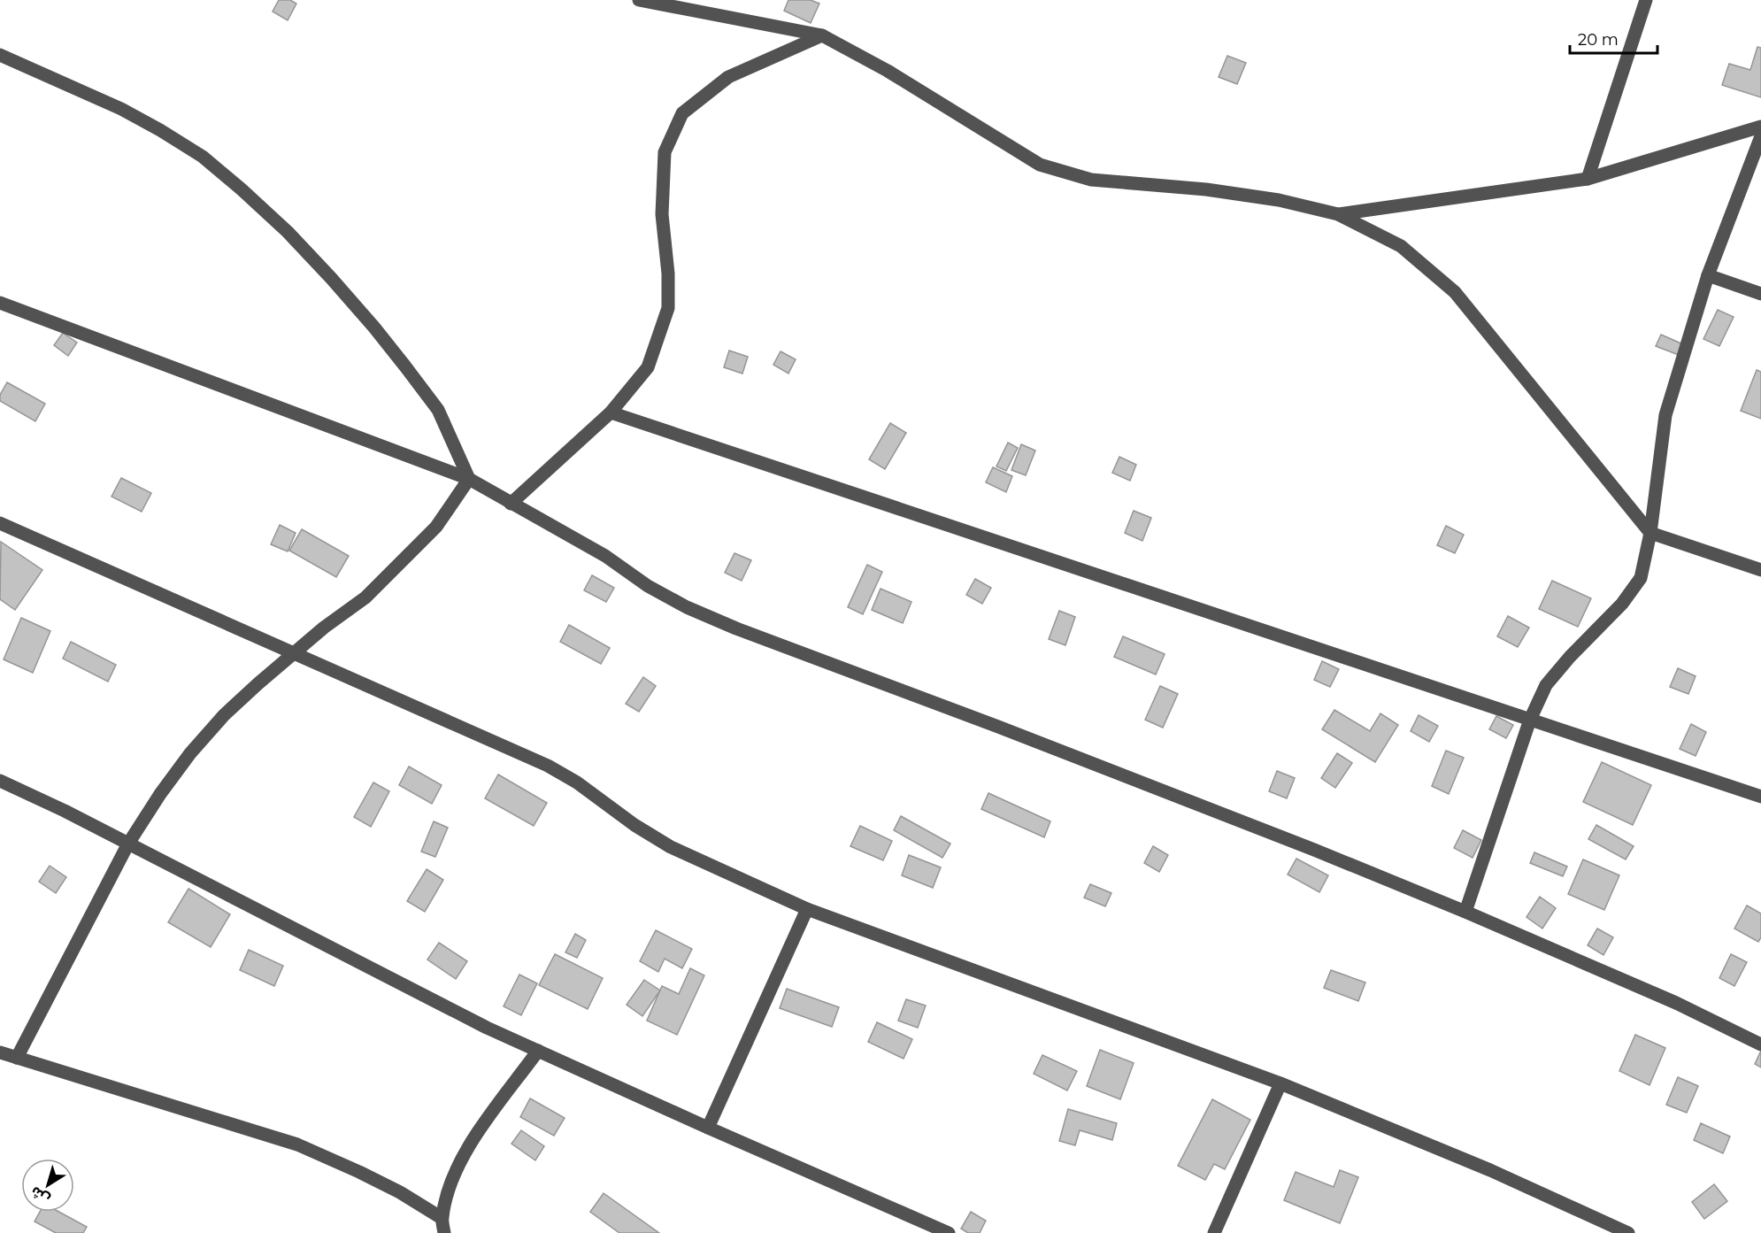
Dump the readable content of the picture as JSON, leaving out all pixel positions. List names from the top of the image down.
{
  "scale_bar": "20 m",
  "north": "bottom left"
}
